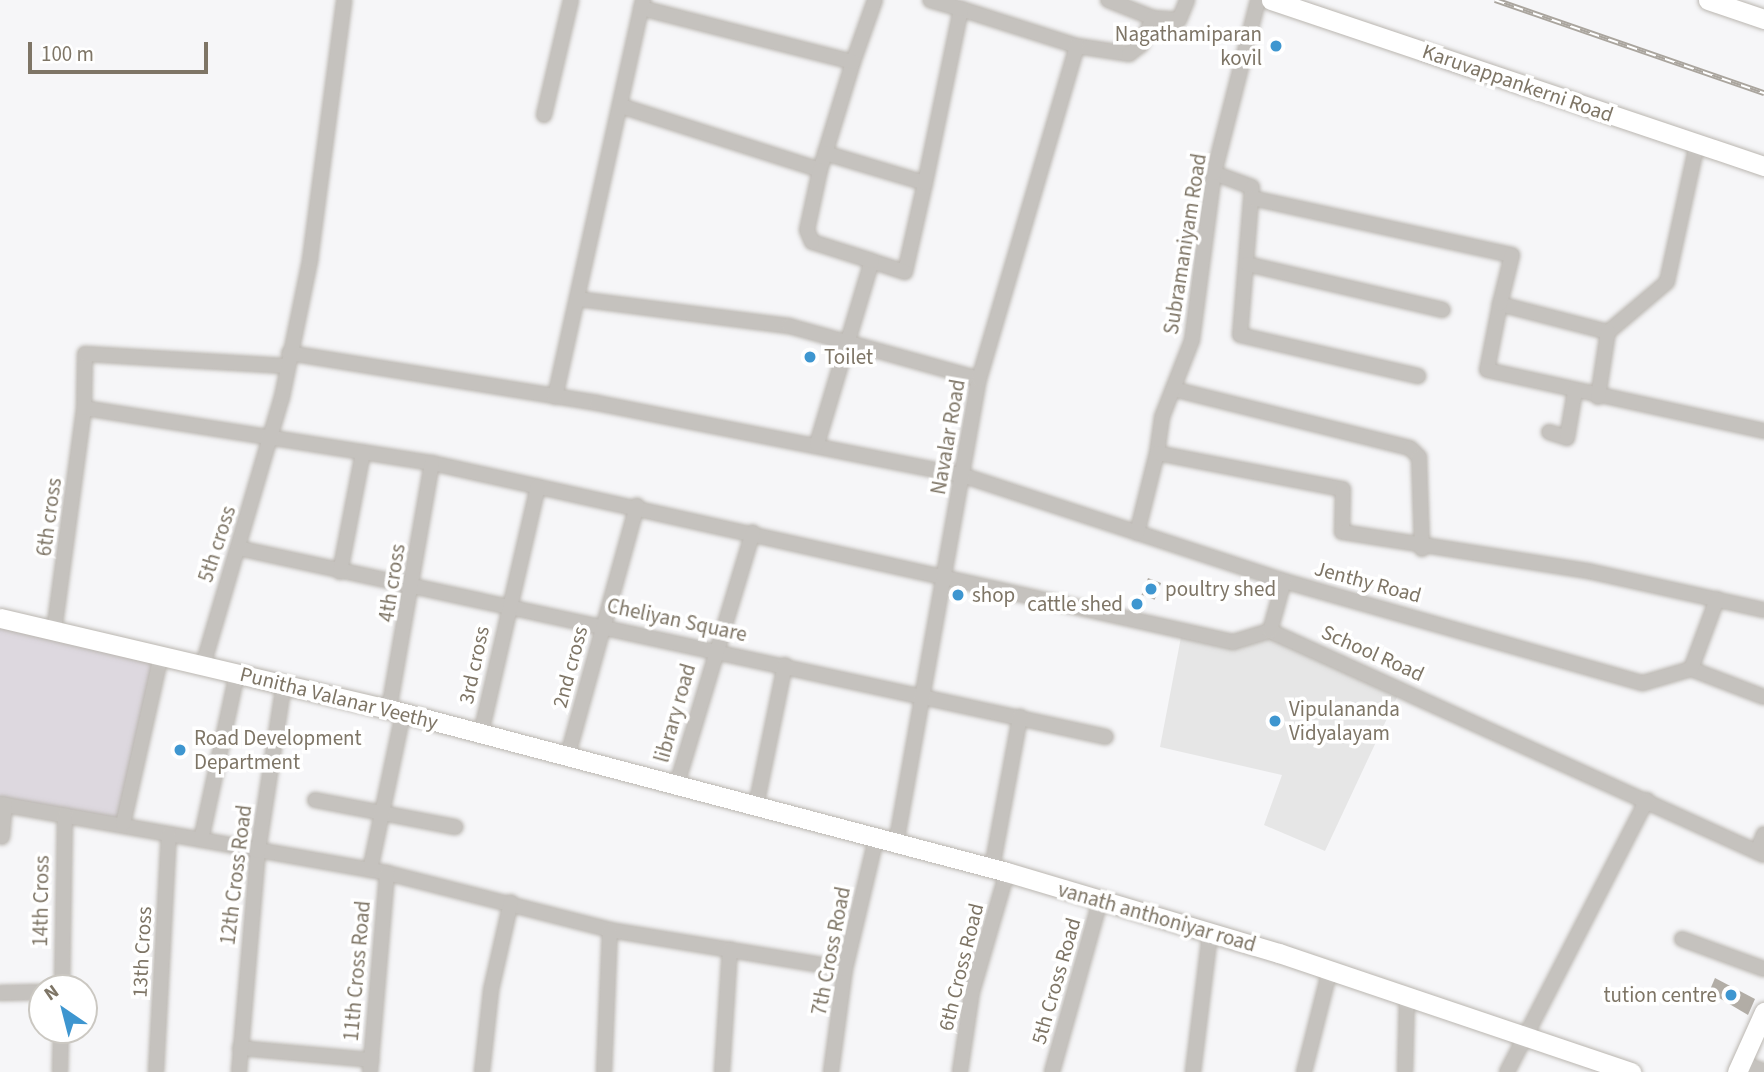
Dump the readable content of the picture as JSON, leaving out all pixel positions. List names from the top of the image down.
{
  "streets": {
    "street": [
      "Karuvappankerni Road",
      "Subramaniyam Road",
      "Navalar Road",
      "6th cross",
      "5th cross",
      "Jenthy Road",
      "4th cross",
      "Cheliyan Square",
      "School Road",
      "3rd cross",
      "2nd cross",
      "Punitha Valanar Veethy",
      "library road",
      "12th Cross Road",
      "14th Cross",
      "vanath anthoniyar road",
      "7th Cross Road",
      "13th Cross",
      "6th Cross Road",
      "11th Cross Road",
      "5th Cross Road"
    ]
  },
  "crossings": [
    ["Subramaniyam Road", "Jenthy Road"],
    ["Navalar Road", "Jenthy Road"],
    ["Navalar Road", "Cheliyan Square"],
    ["Navalar Road", "vanath anthoniyar road"],
    ["6th cross", "5th cross"],
    ["6th cross", "Jenthy Road"],
    ["6th cross", "Punitha Valanar Veethy"],
    ["5th cross", "Jenthy Road"],
    ["5th cross", "Cheliyan Square"],
    ["5th cross", "Punitha Valanar Veethy"],
    ["4th cross", "Cheliyan Square"],
    ["4th cross", "Punitha Valanar Veethy"],
    ["Cheliyan Square", "3rd cross"],
    ["Cheliyan Square", "2nd cross"],
    ["Cheliyan Square", "library road"],
    ["Cheliyan Square", "6th Cross Road"],
    ["3rd cross", "Punitha Valanar Veethy"],
    ["2nd cross", "Punitha Valanar Veethy"],
    ["Punitha Valanar Veethy", "library road"],
    ["Punitha Valanar Veethy", "12th Cross Road"],
    ["Punitha Valanar Veethy", "vanath anthoniyar road"],
    ["library road", "vanath anthoniyar road"],
    ["vanath anthoniyar road", "7th Cross Road"],
    ["vanath anthoniyar road", "6th Cross Road"],
    ["vanath anthoniyar road", "5th Cross Road"]
  ],
  "places": [
    "Nagathamiparan kovil",
    "Toilet",
    "poultry shed",
    "shop",
    "cattle shed",
    "Vipulananda Vidyalayam",
    "Road Development Department",
    "tution centre"
  ],
  "scale_bar": "100 m",
  "north": "top left"
}
